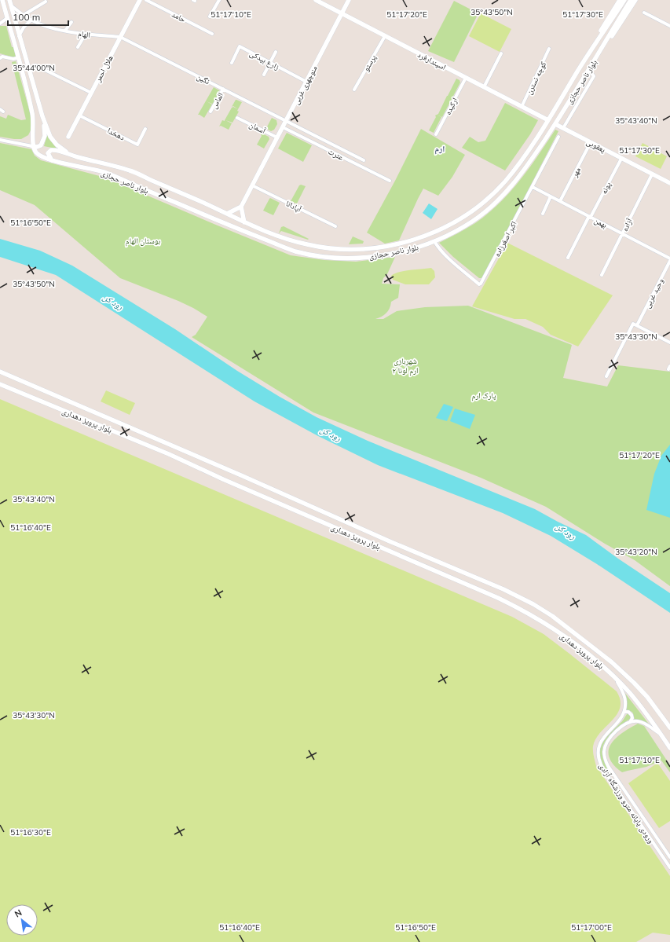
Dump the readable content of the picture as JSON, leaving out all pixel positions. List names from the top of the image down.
{
  "streets": {
    "main road": [
      "اسپندارفرد",
      "هلال احمر",
      "بلوار ناصر حجازی",
      "منوچهری غربی",
      "یعقوبی",
      "بلوار پرویز دهداری"
    ],
    "street": [
      "حامد",
      "الهام",
      "زارع بیدکی",
      "پرستو",
      "کوچه نسترن",
      "نگین",
      "الماس",
      "ارکیده",
      "آسمان",
      "دهخدا",
      "عترت",
      "مهر",
      "پونه",
      "آپادانا",
      "بهمن",
      "آزاده",
      "اکبر اصغرزاده",
      "وحید غربی",
      "ورودی پایانه مترو ورزشگاه آزادی"
    ]
  },
  "crossings": [
    ["الهام", "هلال احمر"],
    ["الهام", "نگین"],
    ["زارع بیدکی", "منوچهری غربی"],
    ["اسپندارفرد", "پرستو"],
    ["اسپندارفرد", "کوچه نسترن"],
    ["اسپندارفرد", "بلوار ناصر حجازی"],
    ["اسپندارفرد", "منوچهری غربی"],
    ["اسپندارفرد", "ارکیده"],
    ["هلال احمر", "نگین"],
    ["هلال احمر", "دهخدا"],
    ["نگین", "منوچهری غربی"],
    ["نگین", "الماس"],
    ["بلوار ناصر حجازی", "یعقوبی"],
    ["بلوار ناصر حجازی", "اکبر اصغرزاده"],
    ["منوچهری غربی", "آسمان"],
    ["منوچهری غربی", "عترت"],
    ["منوچهری غربی", "آپادانا"],
    ["یعقوبی", "مهر"],
    ["یعقوبی", "پونه"],
    ["یعقوبی", "آزاده"],
    ["مهر", "بهمن"],
    ["پونه", "بهمن"],
    ["بهمن", "آزاده"],
    ["بهمن", "اکبر اصغرزاده"],
    ["بهمن", "وحید غربی"]
  ],
  "districts": ["ارم"],
  "water": ["رود کن"],
  "parks": ["بوستان الهام", "شهربازی ارم لونا ۲", "پارک ارم"],
  "scale_bar": "100 m",
  "north": "top left",
  "coordinates": [
    "35°43'50\"N",
    "51°17'30\"E",
    "51°17'10\"E",
    "51°17'20\"E",
    "35°44'00\"N",
    "35°43'40\"N",
    "51°16'50\"E",
    "35°43'30\"N",
    "51°16'40\"E",
    "35°43'20\"N",
    "51°16'30\"E",
    "51°17'00\"E"
  ]
}
